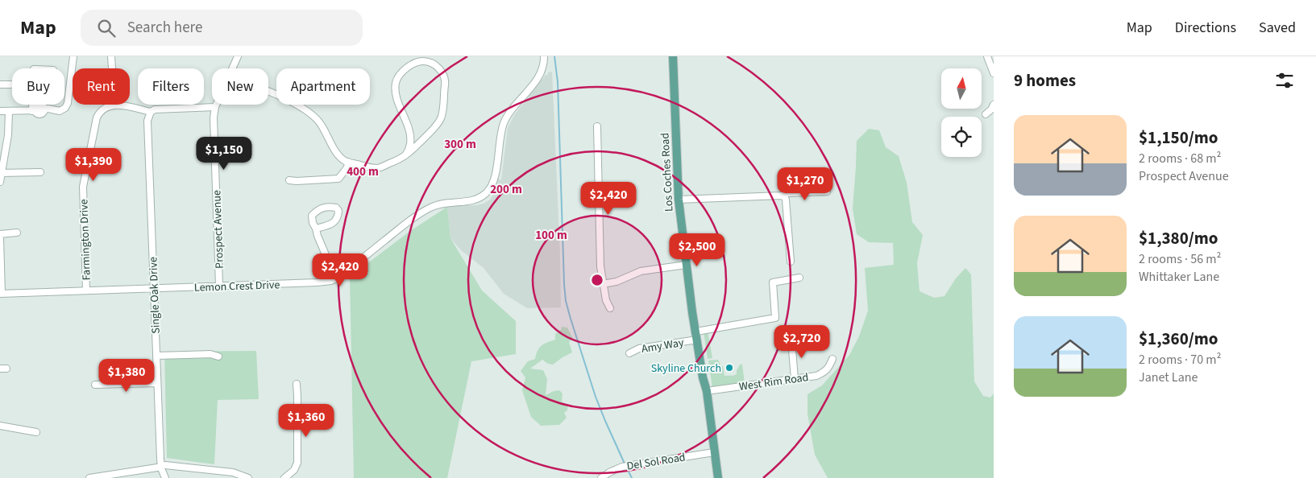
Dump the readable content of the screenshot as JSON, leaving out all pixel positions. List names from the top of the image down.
{
  "streets": {
    "main road": ["Los Coches Road"],
    "street": [
      "Prospect Avenue",
      "Farmington Drive",
      "Lemon Crest Drive",
      "Single Oak Drive",
      "Amy Way",
      "West Rim Road",
      "Del Sol Road"
    ]
  },
  "crossings": [
    ["Los Coches Road", "Amy Way"],
    ["Los Coches Road", "West Rim Road"],
    ["Los Coches Road", "Del Sol Road"],
    ["Prospect Avenue", "Lemon Crest Drive"],
    ["Farmington Drive", "Lemon Crest Drive"],
    ["Lemon Crest Drive", "Single Oak Drive"]
  ],
  "places": ["Skyline Church"],
  "north": "top",
  "page": {
    "header": "Map",
    "search": "Search here",
    "nav": ["Map", "Directions", "Saved"],
    "heading": "9 homes",
    "chip": [
      "Buy",
      "Rent",
      "Filters",
      "New",
      "Apartment"
    ],
    "list": [
      {
        "name": "$1,150/mo",
        "note": "2 rooms · 68 m² · Prospect Avenue"
      },
      {
        "name": "$1,380/mo",
        "note": "2 rooms · 56 m² · Whittaker Lane"
      },
      {
        "name": "$1,360/mo",
        "note": "2 rooms · 70 m² · Janet Lane"
      }
    ],
    "price": [
      "$1,150",
      "$1,390",
      "$1,270",
      "$2,420",
      "$2,500",
      "$2,420",
      "$2,720",
      "$1,380",
      "$1,360"
    ]
  },
  "rings": [
    "300 m",
    "400 m",
    "200 m",
    "100 m"
  ]
}
